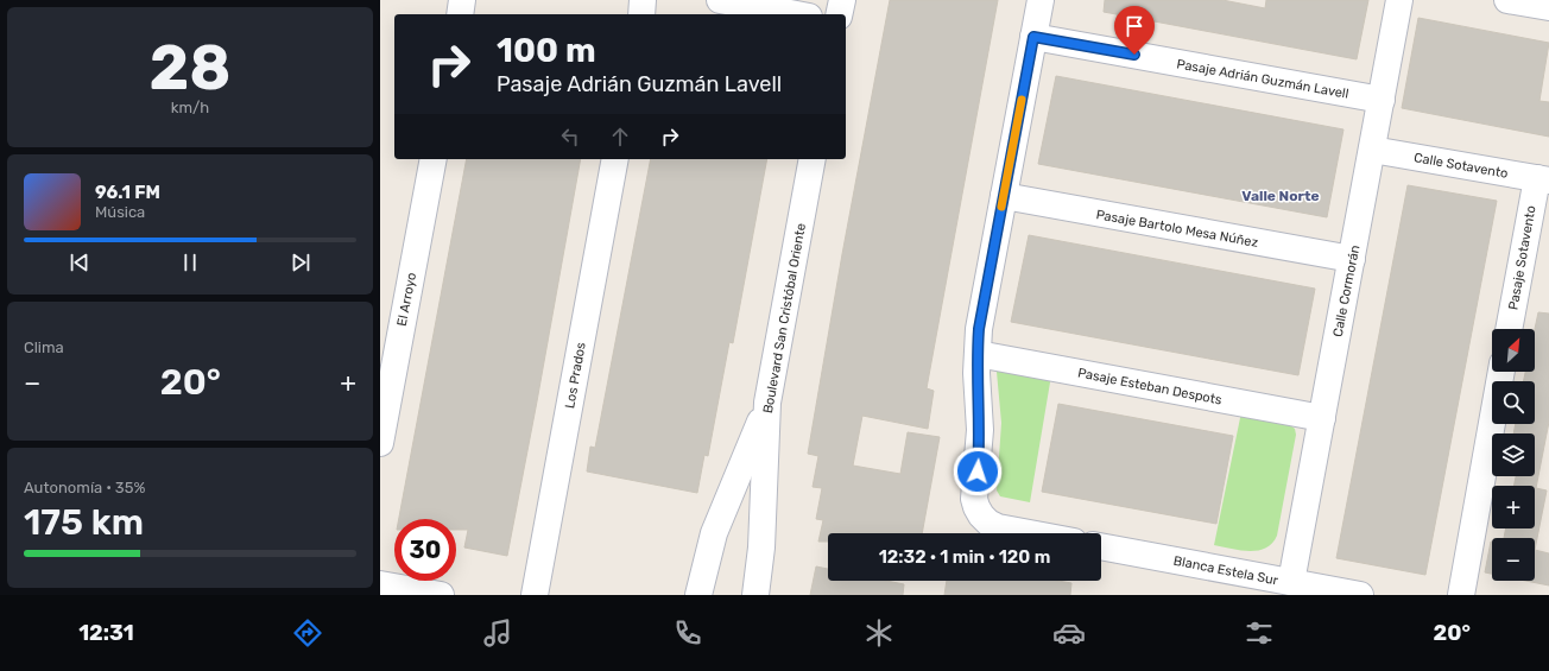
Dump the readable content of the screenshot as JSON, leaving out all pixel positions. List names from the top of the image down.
{
  "streets": {
    "street": [
      "Pasaje Adrián Guzmán Lavell",
      "Calle Sotavento",
      "Pasaje Bartolo Mesa Núñez",
      "Pasaje Sotavento",
      "Calle Cormorán",
      "El Arroyo",
      "Boulevard San Cristóbal Oriente",
      "Los Prados",
      "Pasaje Esteban Despots",
      "Blanca Estela Sur"
    ]
  },
  "crossings": [
    ["Pasaje Adrián Guzmán Lavell", "Calle Cormorán"],
    ["Calle Sotavento", "Pasaje Sotavento"],
    ["Calle Sotavento", "Calle Cormorán"],
    ["Pasaje Bartolo Mesa Núñez", "Calle Cormorán"],
    ["Calle Cormorán", "Pasaje Esteban Despots"],
    ["Calle Cormorán", "Blanca Estela Sur"]
  ],
  "districts": ["Valle Norte"],
  "north": "top right",
  "page": {
    "tile": [
      ["28", "km/h"],
      "Clima",
      ["Autonomía · 35%", "175 km"]
    ],
    "turn": ["100 m", "Pasaje Adrián Guzmán Lavell"],
    "song": ["96.1 FM", "Música"],
    "map_buttons": ["+", "−"],
    "heat": ["−", "20°", "+"],
    "limit": "30",
    "trip": "12:32 · 1 min · 120 m",
    "tabs": ["12:31", "20°"]
  }
}
